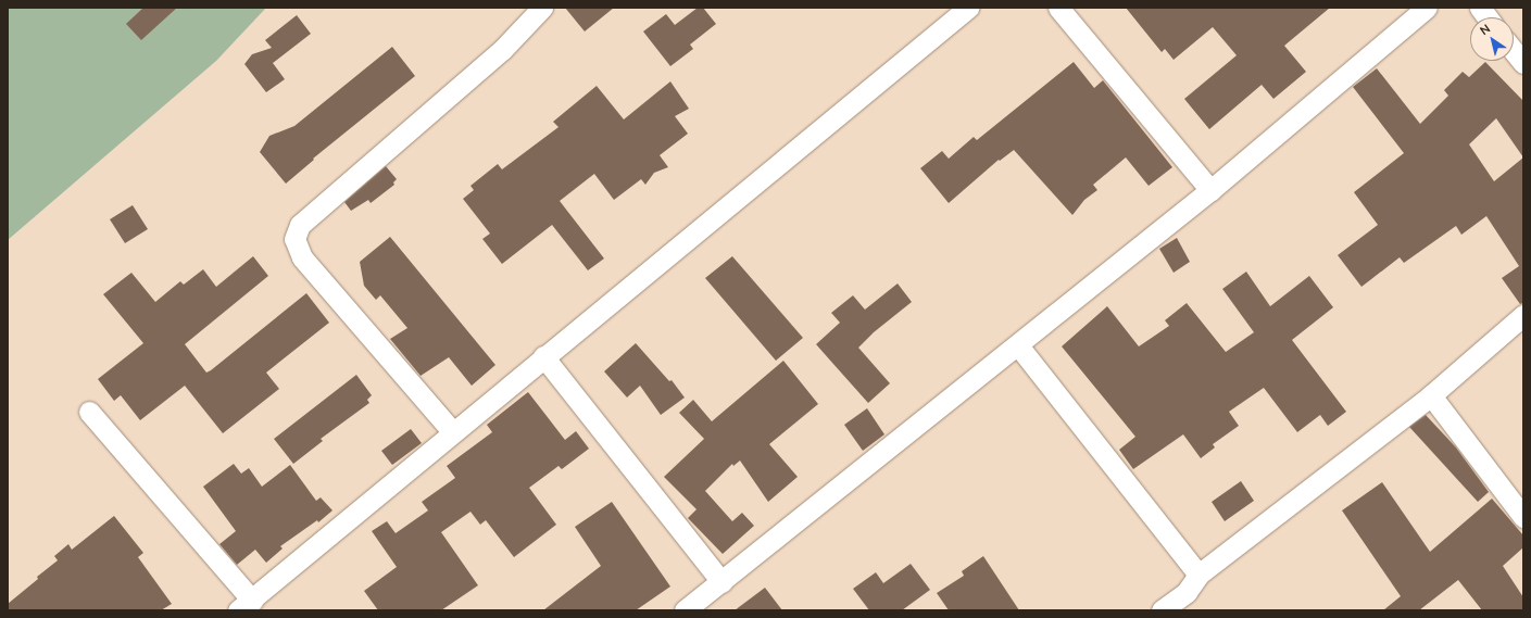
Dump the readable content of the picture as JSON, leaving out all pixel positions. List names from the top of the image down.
{
  "north": "top left"
}
